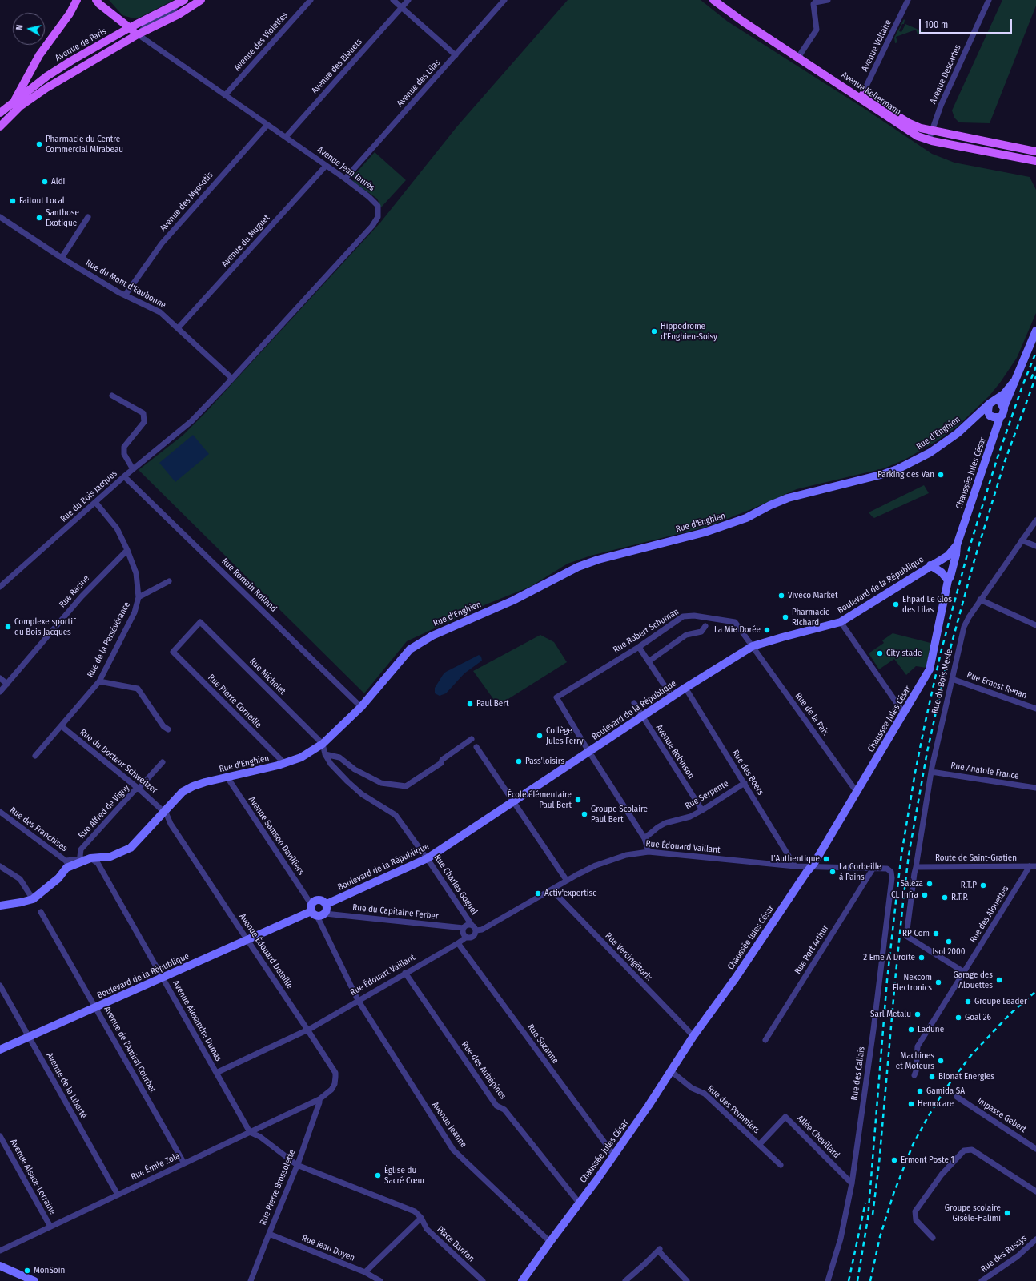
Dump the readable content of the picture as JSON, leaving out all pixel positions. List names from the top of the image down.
{
  "streets": {
    "main road": ["Avenue de Paris", "Avenue Kellermann", "Avenue Jean Jaurès"],
    "street": [
      "Avenue des Violettes",
      "Avenue Voltaire",
      "Avenue des Bleuets",
      "Avenue Descartes",
      "Avenue des Lilas",
      "Avenue des Myosotis",
      "Avenue du Muguet",
      "Rue du Mont d'Eaubonne",
      "Rue d'Enghien",
      "Chaussée Jules César",
      "Rue du Bois Jacques",
      "Rue Romain Rolland",
      "Boulevard de la République",
      "Rue Racine",
      "Rue Robert Schuman",
      "Rue de la Persévérance",
      "Rue Michelet",
      "Rue du Bois Mesle",
      "Rue Ernest Renan",
      "Rue Pierre Corneille",
      "Rue de la Paix",
      "Avenue Robinson",
      "Rue du Docteur Schweitzer",
      "Rue Anatole France",
      "Rue des Boers",
      "Rue Serpente",
      "Rue Alfred de Vigny",
      "Rue des Franchises",
      "Avenue Samson Davilliers",
      "Rue Édouard Vaillant",
      "Route de Saint-Gratien",
      "Rue Charles Goguel",
      "Rue du Capitaine Ferber",
      "Rue des Alouettes",
      "Rue Port Arthur",
      "Avenue Édouard Detaille",
      "Rue Vercingétorix",
      "Rue Édouart Vaillant",
      "Avenue Alexandre Dumas",
      "Rue Suzanne",
      "Avenue de l'Amiral Courbet",
      "Rue des Aubépines",
      "Rue des Callais",
      "Avenue de la Liberté",
      "Rue des Pommiers",
      "Impasse Gebert",
      "Avenue Jeanne",
      "Allée Chevillard",
      "Rue Émile Zola",
      "Avenue Alsace-Lorraine",
      "Rue Pierre Brossolette",
      "Place Danton",
      "Rue Jean Doyen",
      "Rue des Bussys"
    ]
  },
  "crossings": [
    ["Avenue des Violettes", "Avenue Jean Jaurès"],
    ["Avenue de Paris", "Avenue Jean Jaurès"],
    ["Avenue Voltaire", "Avenue Kellermann"],
    ["Avenue des Bleuets", "Avenue Jean Jaurès"],
    ["Avenue Descartes", "Avenue Kellermann"],
    ["Avenue des Lilas", "Avenue Jean Jaurès"],
    ["Avenue Jean Jaurès", "Avenue des Myosotis"],
    ["Avenue Jean Jaurès", "Avenue du Muguet"],
    ["Avenue Jean Jaurès", "Rue du Mont d'Eaubonne"],
    ["Avenue Jean Jaurès", "Rue du Bois Jacques"],
    ["Avenue des Myosotis", "Rue du Mont d'Eaubonne"],
    ["Avenue du Muguet", "Rue du Mont d'Eaubonne"],
    ["Rue d'Enghien", "Chaussée Jules César"],
    ["Rue d'Enghien", "Rue Romain Rolland"],
    ["Rue d'Enghien", "Rue Michelet"],
    ["Rue d'Enghien", "Rue Pierre Corneille"],
    ["Rue d'Enghien", "Rue du Docteur Schweitzer"],
    ["Rue d'Enghien", "Rue Alfred de Vigny"],
    ["Rue d'Enghien", "Rue des Franchises"],
    ["Rue d'Enghien", "Avenue Samson Davilliers"],
    ["Rue d'Enghien", "Rue Charles Goguel"],
    ["Rue d'Enghien", "Avenue Édouard Detaille"],
    ["Rue d'Enghien", "Avenue Alexandre Dumas"],
    ["Chaussée Jules César", "Boulevard de la République"],
    ["Chaussée Jules César", "Rue de la Paix"],
    ["Chaussée Jules César", "Rue Édouard Vaillant"],
    ["Chaussée Jules César", "Rue Vercingétorix"],
    ["Chaussée Jules César", "Rue Suzanne"],
    ["Chaussée Jules César", "Rue des Aubépines"],
    ["Chaussée Jules César", "Rue des Pommiers"],
    ["Chaussée Jules César", "Avenue Jeanne"],
    ["Rue du Bois Jacques", "Rue Romain Rolland"],
    ["Rue du Bois Jacques", "Rue de la Persévérance"],
    ["Boulevard de la République", "Rue Robert Schuman"],
    ["Boulevard de la République", "Rue de la Paix"],
    ["Boulevard de la République", "Avenue Robinson"],
    ["Boulevard de la République", "Rue des Boers"],
    ["Boulevard de la République", "Avenue Samson Davilliers"],
    ["Boulevard de la République", "Rue Charles Goguel"],
    ["Boulevard de la République", "Rue du Capitaine Ferber"],
    ["Boulevard de la République", "Avenue Édouard Detaille"],
    ["Boulevard de la République", "Avenue Alexandre Dumas"],
    ["Boulevard de la République", "Avenue de l'Amiral Courbet"],
    ["Boulevard de la République", "Avenue de la Liberté"],
    ["Rue Racine", "Rue de la Persévérance"],
    ["Rue Robert Schuman", "Rue de la Paix"],
    ["Rue de la Persévérance", "Rue du Docteur Schweitzer"],
    ["Rue Michelet", "Rue Pierre Corneille"],
    ["Rue Michelet", "Rue Charles Goguel"],
    ["Rue du Bois Mesle", "Rue Ernest Renan"],
    ["Rue du Bois Mesle", "Rue Anatole France"],
    ["Rue du Bois Mesle", "Route de Saint-Gratien"],
    ["Avenue Robinson", "Rue Serpente"],
    ["Rue du Docteur Schweitzer", "Rue Alfred de Vigny"],
    ["Rue du Docteur Schweitzer", "Avenue Édouard Detaille"],
    ["Rue des Boers", "Rue Serpente"],
    ["Rue des Boers", "Rue Édouard Vaillant"],
    ["Rue Alfred de Vigny", "Rue des Franchises"],
    ["Avenue Samson Davilliers", "Rue du Capitaine Ferber"],
    ["Avenue Samson Davilliers", "Rue Édouart Vaillant"],
    ["Avenue Samson Davilliers", "Avenue Jeanne"],
    ["Rue Édouard Vaillant", "Rue Charles Goguel"],
    ["Rue Édouard Vaillant", "Rue du Capitaine Ferber"],
    ["Rue Édouard Vaillant", "Rue Port Arthur"],
    ["Rue Édouard Vaillant", "Rue Vercingétorix"],
    ["Rue Édouard Vaillant", "Rue Édouart Vaillant"],
    ["Rue Édouard Vaillant", "Rue des Callais"],
    ["Route de Saint-Gratien", "Rue des Alouettes"],
    ["Rue Charles Goguel", "Rue du Capitaine Ferber"],
    ["Rue Charles Goguel", "Rue Édouart Vaillant"],
    ["Rue du Capitaine Ferber", "Rue Édouart Vaillant"],
    ["Avenue Édouard Detaille", "Rue Édouart Vaillant"],
    ["Avenue Édouard Detaille", "Rue Émile Zola"],
    ["Avenue Édouard Detaille", "Rue Pierre Brossolette"],
    ["Rue Édouart Vaillant", "Avenue Alexandre Dumas"],
    ["Rue Édouart Vaillant", "Rue Suzanne"],
    ["Rue Édouart Vaillant", "Rue des Aubépines"],
    ["Rue Édouart Vaillant", "Avenue Jeanne"],
    ["Avenue Alexandre Dumas", "Rue Émile Zola"],
    ["Avenue de l'Amiral Courbet", "Rue Émile Zola"],
    ["Rue des Callais", "Allée Chevillard"],
    ["Avenue de la Liberté", "Rue Émile Zola"],
    ["Rue des Pommiers", "Allée Chevillard"],
    ["Rue Émile Zola", "Avenue Alsace-Lorraine"],
    ["Rue Émile Zola", "Rue Pierre Brossolette"],
    ["Rue Pierre Brossolette", "Rue Jean Doyen"]
  ],
  "places": [
    "Pharmacie du Centre Commercial Mirabeau",
    "Aldi",
    "Faitout Local",
    "Santhose Exotique",
    "Hippodrome d'Enghien-Soisy",
    "Parking des Van",
    "Vivéco Market",
    "Ehpad Le Clos des Lilas",
    "Pharmacie Richard",
    "Complexe sportif du Bois Jacques",
    "La Mie Dorée",
    "City stade",
    "Paul Bert",
    "Collège Jules Ferry",
    "Pass’loisirs",
    "École élémentaire Paul Bert",
    "Groupe Scolaire Paul Bert",
    "L'Authentique",
    "La Corbeille à Pains",
    "Saleza",
    "R.T.P",
    "Activ'expertise",
    "CL Infra",
    "R.T.P.",
    "RP Com",
    "Isol 2000",
    "2 Eme A Droite",
    "Garage des Alouettes",
    "Nexcom Electronics",
    "Groupe Leader",
    "Sarl Metalu",
    "Goal 26",
    "Ladune",
    "Machines et Moteurs",
    "Bionat Energies",
    "Gamida SA",
    "Hemocare",
    "Ermont Poste 1",
    "Église du Sacré Cœur",
    "Groupe scolaire Gisèle-Halimi",
    "MonSoin"
  ],
  "scale_bar": "100 m",
  "north": "left"
}
